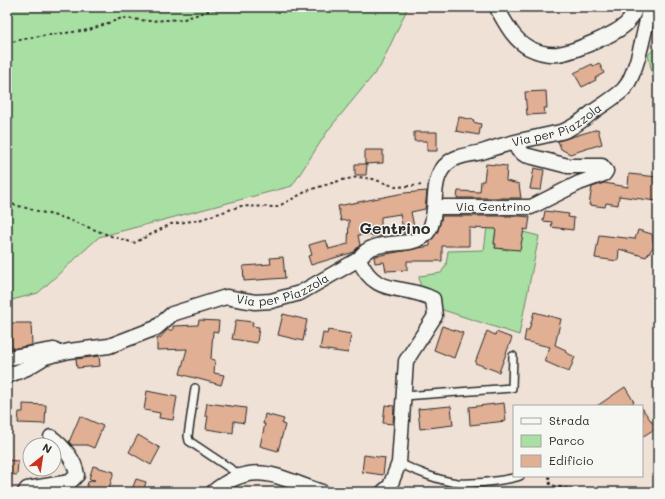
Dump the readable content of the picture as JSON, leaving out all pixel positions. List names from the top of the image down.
{
  "streets": {
    "street": ["Via per Piazzola", "Via Gentrino"]
  },
  "crossings": [
    ["Via per Piazzola", "Via Gentrino"]
  ],
  "districts": ["Gentrino"],
  "legend": ["Strada", "Parco", "Edificio"],
  "north": "top right"
}
